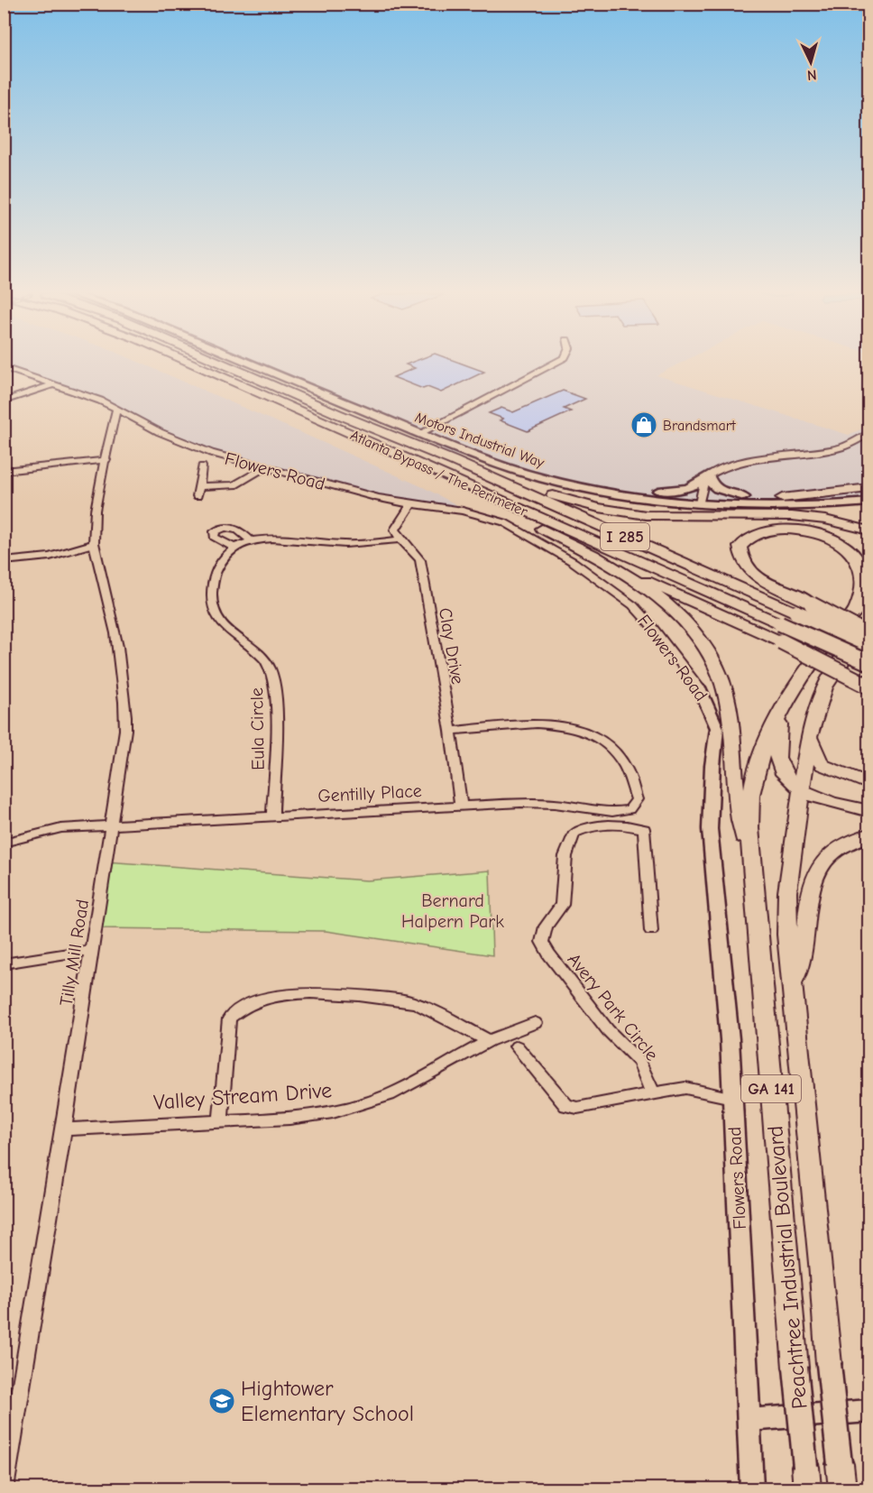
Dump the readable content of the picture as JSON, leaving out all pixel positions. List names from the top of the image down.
{
  "streets": {
    "highway": [
      "Atlanta Bypass / The Perimeter",
      "I 285",
      "GA 141",
      "Peachtree Industrial Boulevard"
    ],
    "main road": ["Motors Industrial Way", "Flowers Road"],
    "street": [
      "Clay Drive",
      "Eula Circle",
      "Gentilly Place",
      "Tilly Mill Road",
      "Avery Park Circle",
      "Valley Stream Drive"
    ]
  },
  "crossings": [
    ["Flowers Road", "Tilly Mill Road"],
    ["Clay Drive", "Gentilly Place"],
    ["Eula Circle", "Gentilly Place"],
    ["Gentilly Place", "Tilly Mill Road"],
    ["Tilly Mill Road", "Valley Stream Drive"]
  ],
  "parks": ["Bernard Halpern Park"],
  "places": {
    "shop": ["Brandsmart"],
    "school or university": ["Hightower Elementary School"]
  },
  "north": "bottom"
}
